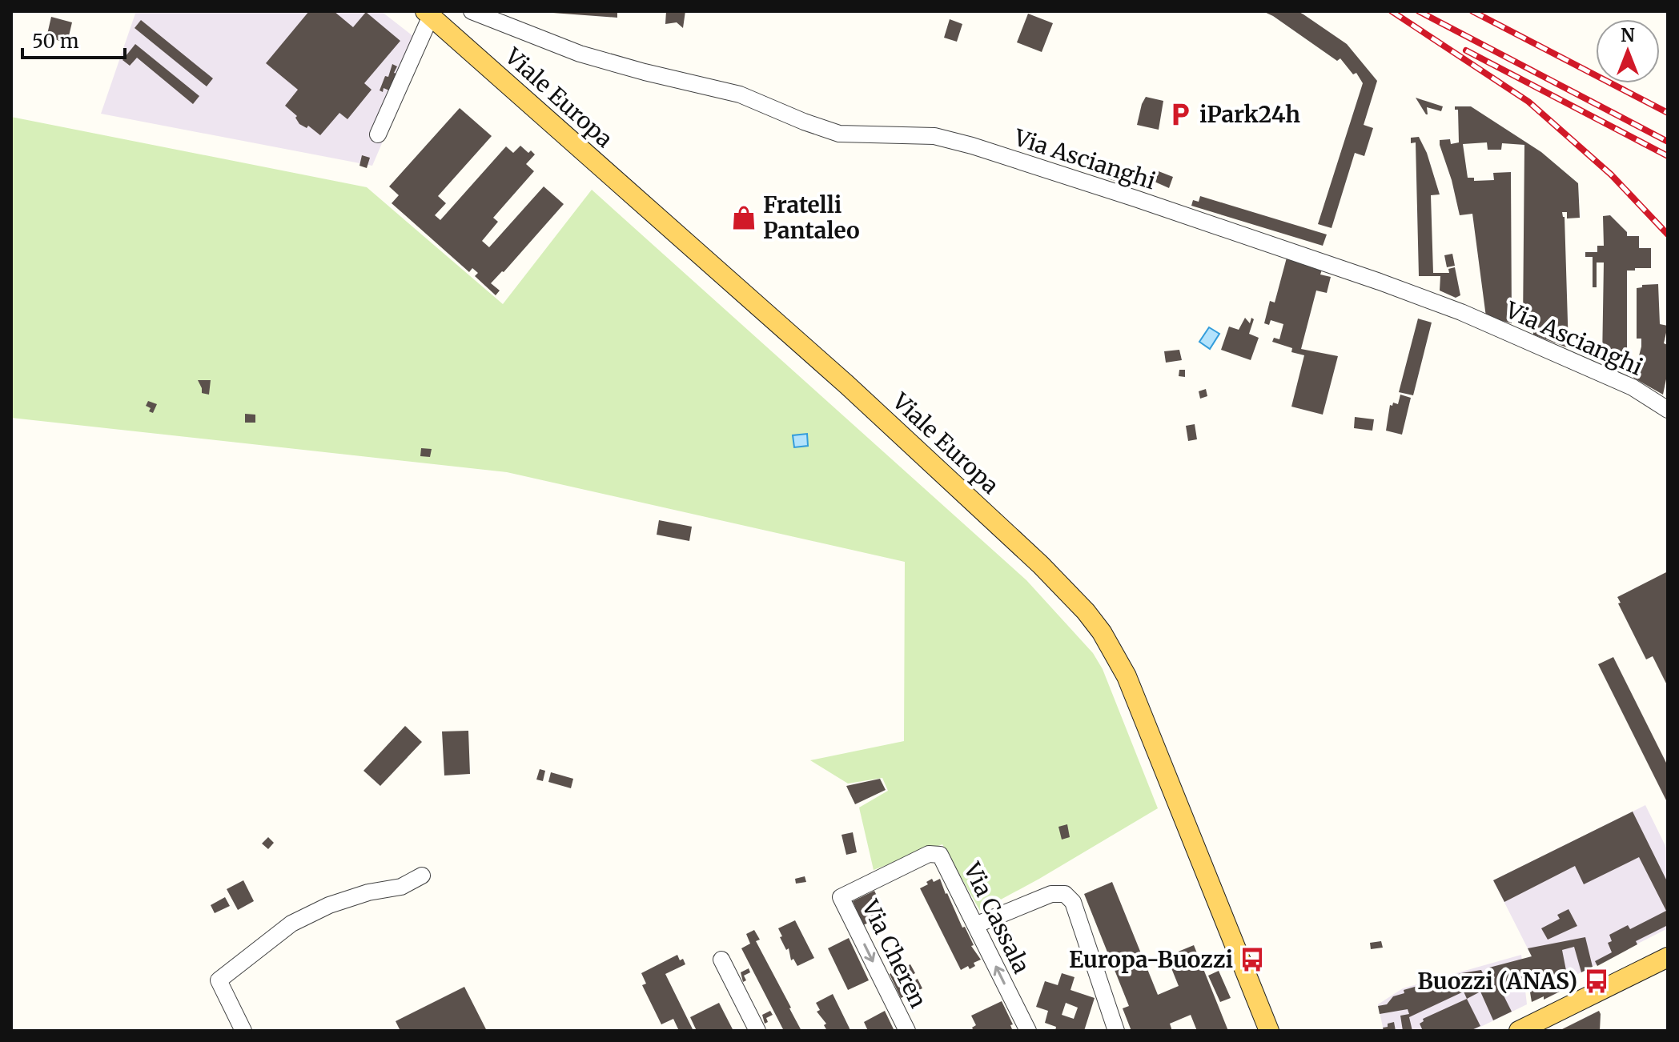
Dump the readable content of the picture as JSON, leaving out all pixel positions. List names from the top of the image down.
{
  "streets": {
    "main road": ["Viale Europa"],
    "street": ["Via Ascianghi", "Via Cassala", "Via Cheren"]
  },
  "crossings": [
    ["Via Cassala", "Via Cheren"]
  ],
  "one_way": ["Via Cassala"],
  "places": {
    "parking": ["iPark24h"],
    "shop": ["Fratelli Pantaleo"],
    "bus stop": ["Europa-Buozzi", "Buozzi (ANAS)"]
  },
  "scale_bar": "50 m",
  "north": "top"
}
